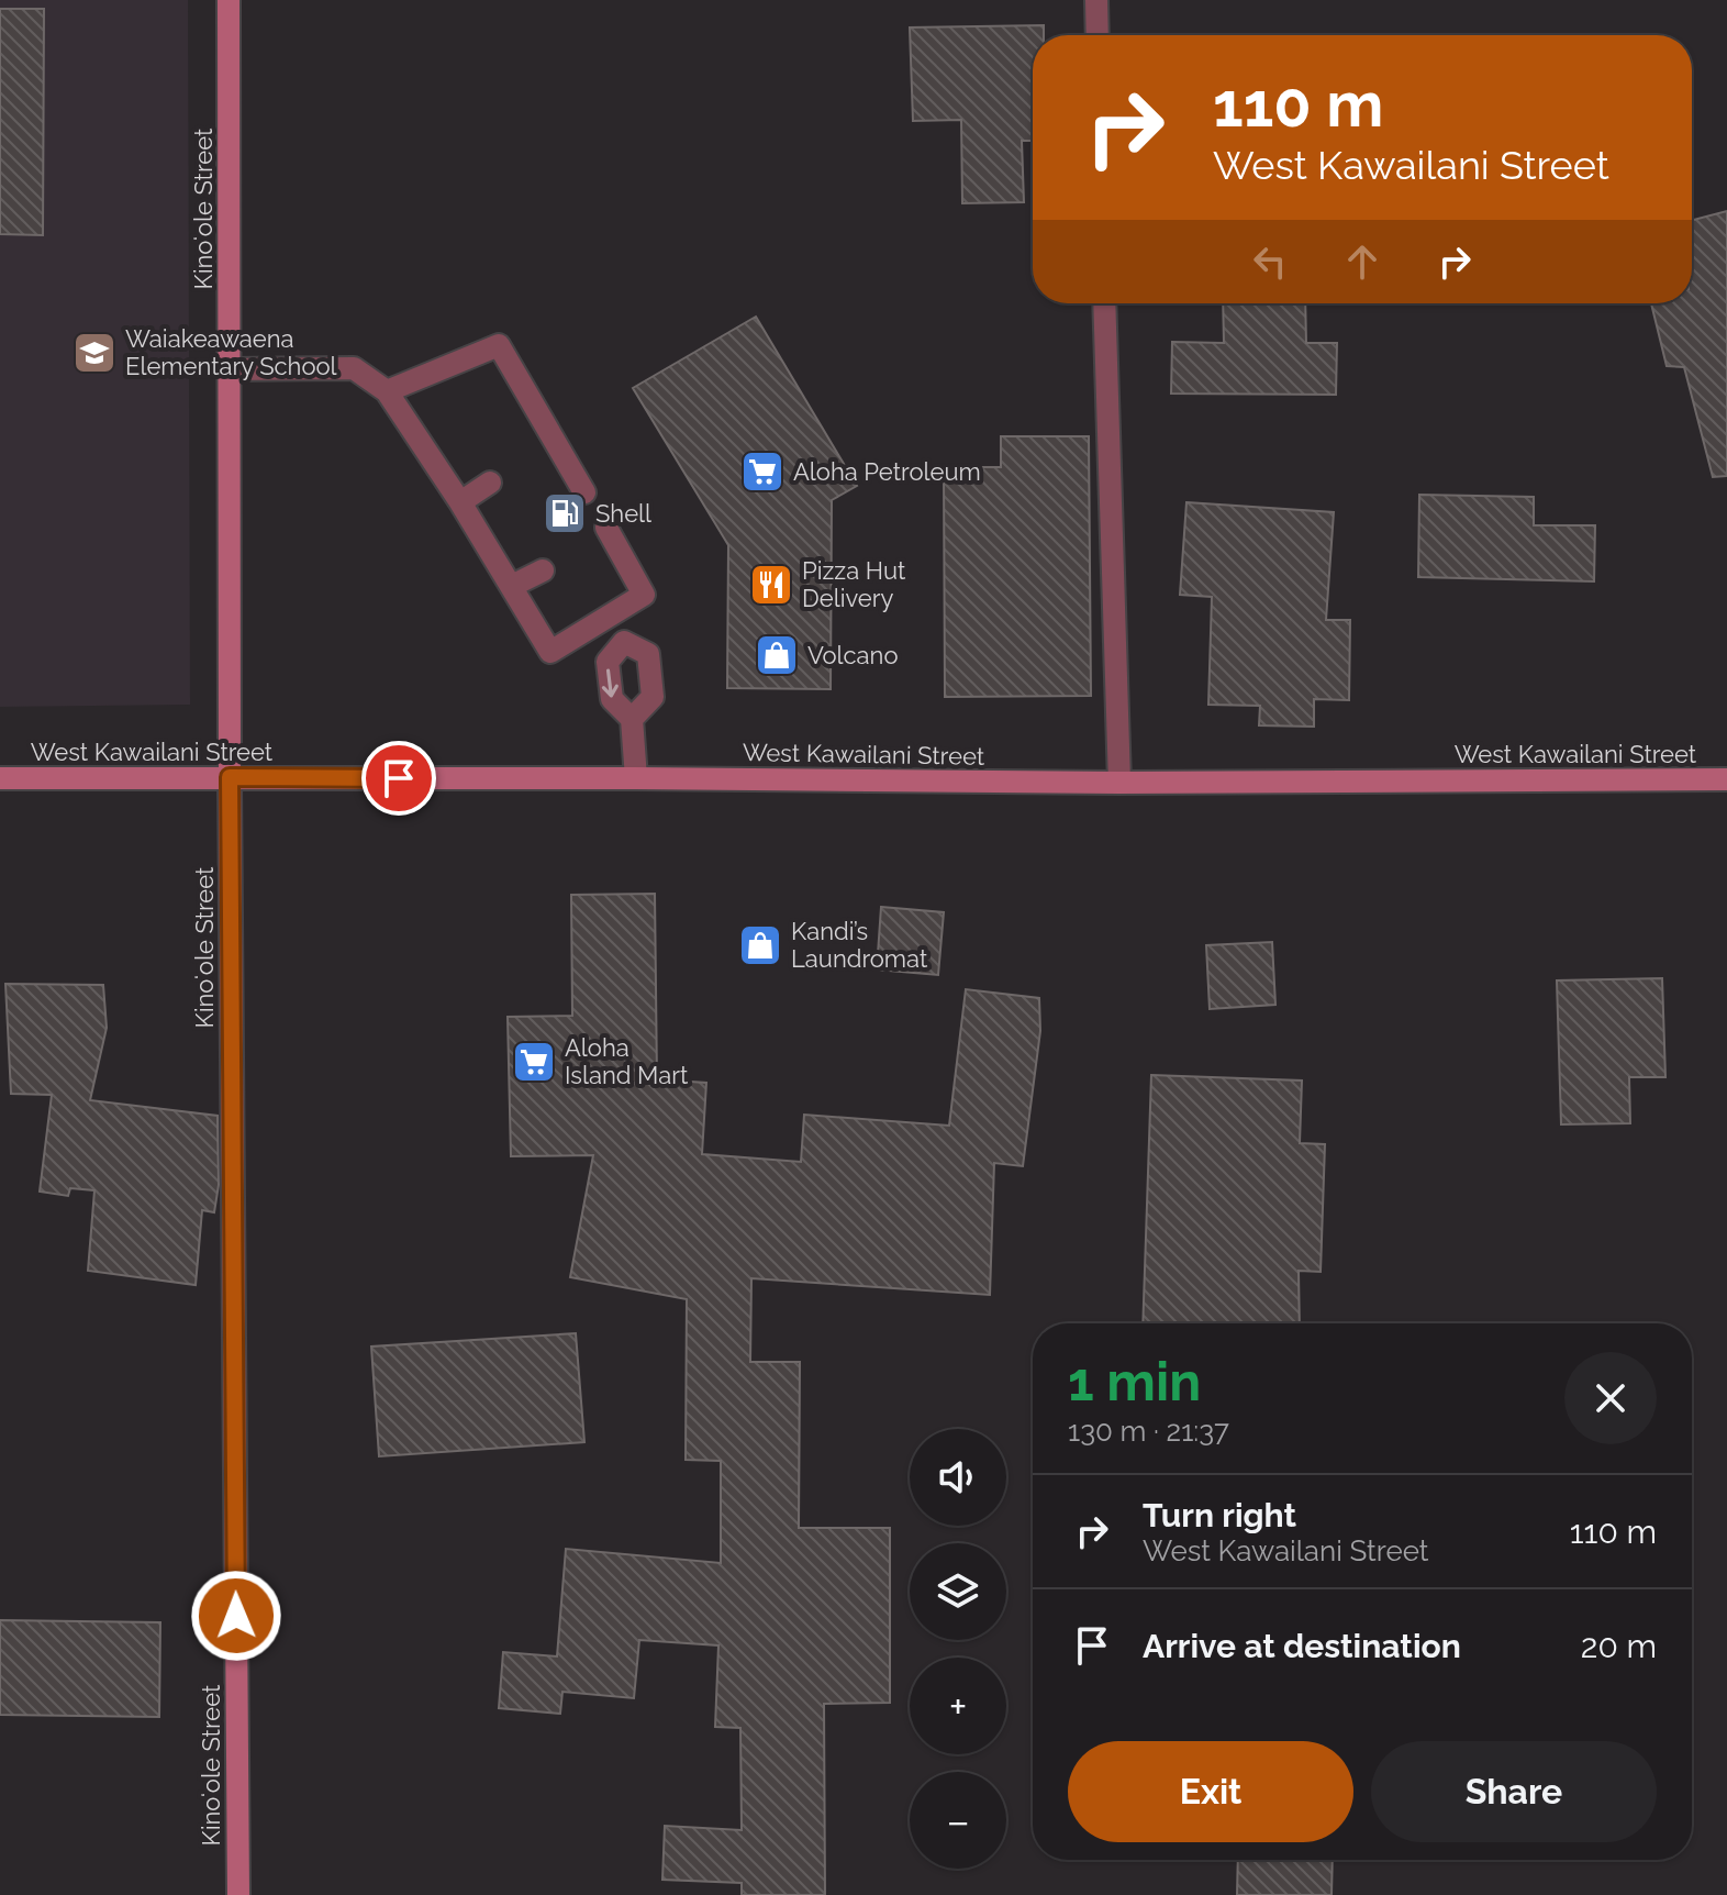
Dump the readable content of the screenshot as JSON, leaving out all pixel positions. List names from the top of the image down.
{
  "streets": {
    "street": ["Kinoʻole Street", "West Kawailani Street"]
  },
  "crossings": [
    ["Kinoʻole Street", "West Kawailani Street"]
  ],
  "places": {
    "school or university": ["Waiakeawaena Elementary School"],
    "supermarket": ["Aloha Petroleum", "Aloha Island Mart"],
    "fuel station": ["Shell"],
    "restaurant": ["Pizza Hut Delivery"],
    "shop": ["Volcano", "Kandi’s Laundromat"]
  },
  "page": {
    "turn": ["110 m", "West Kawailani Street"],
    "heading": ["1 min", "130 m · 21:37"],
    "map_buttons": ["+", "−"],
    "list": [
      {
        "name": "Turn right",
        "note": "West Kawailani Street",
        "value": "110 m"
      },
      {
        "name": "Arrive at destination",
        "value": "20 m"
      }
    ],
    "buttons": ["Exit", "Share"]
  }
}
